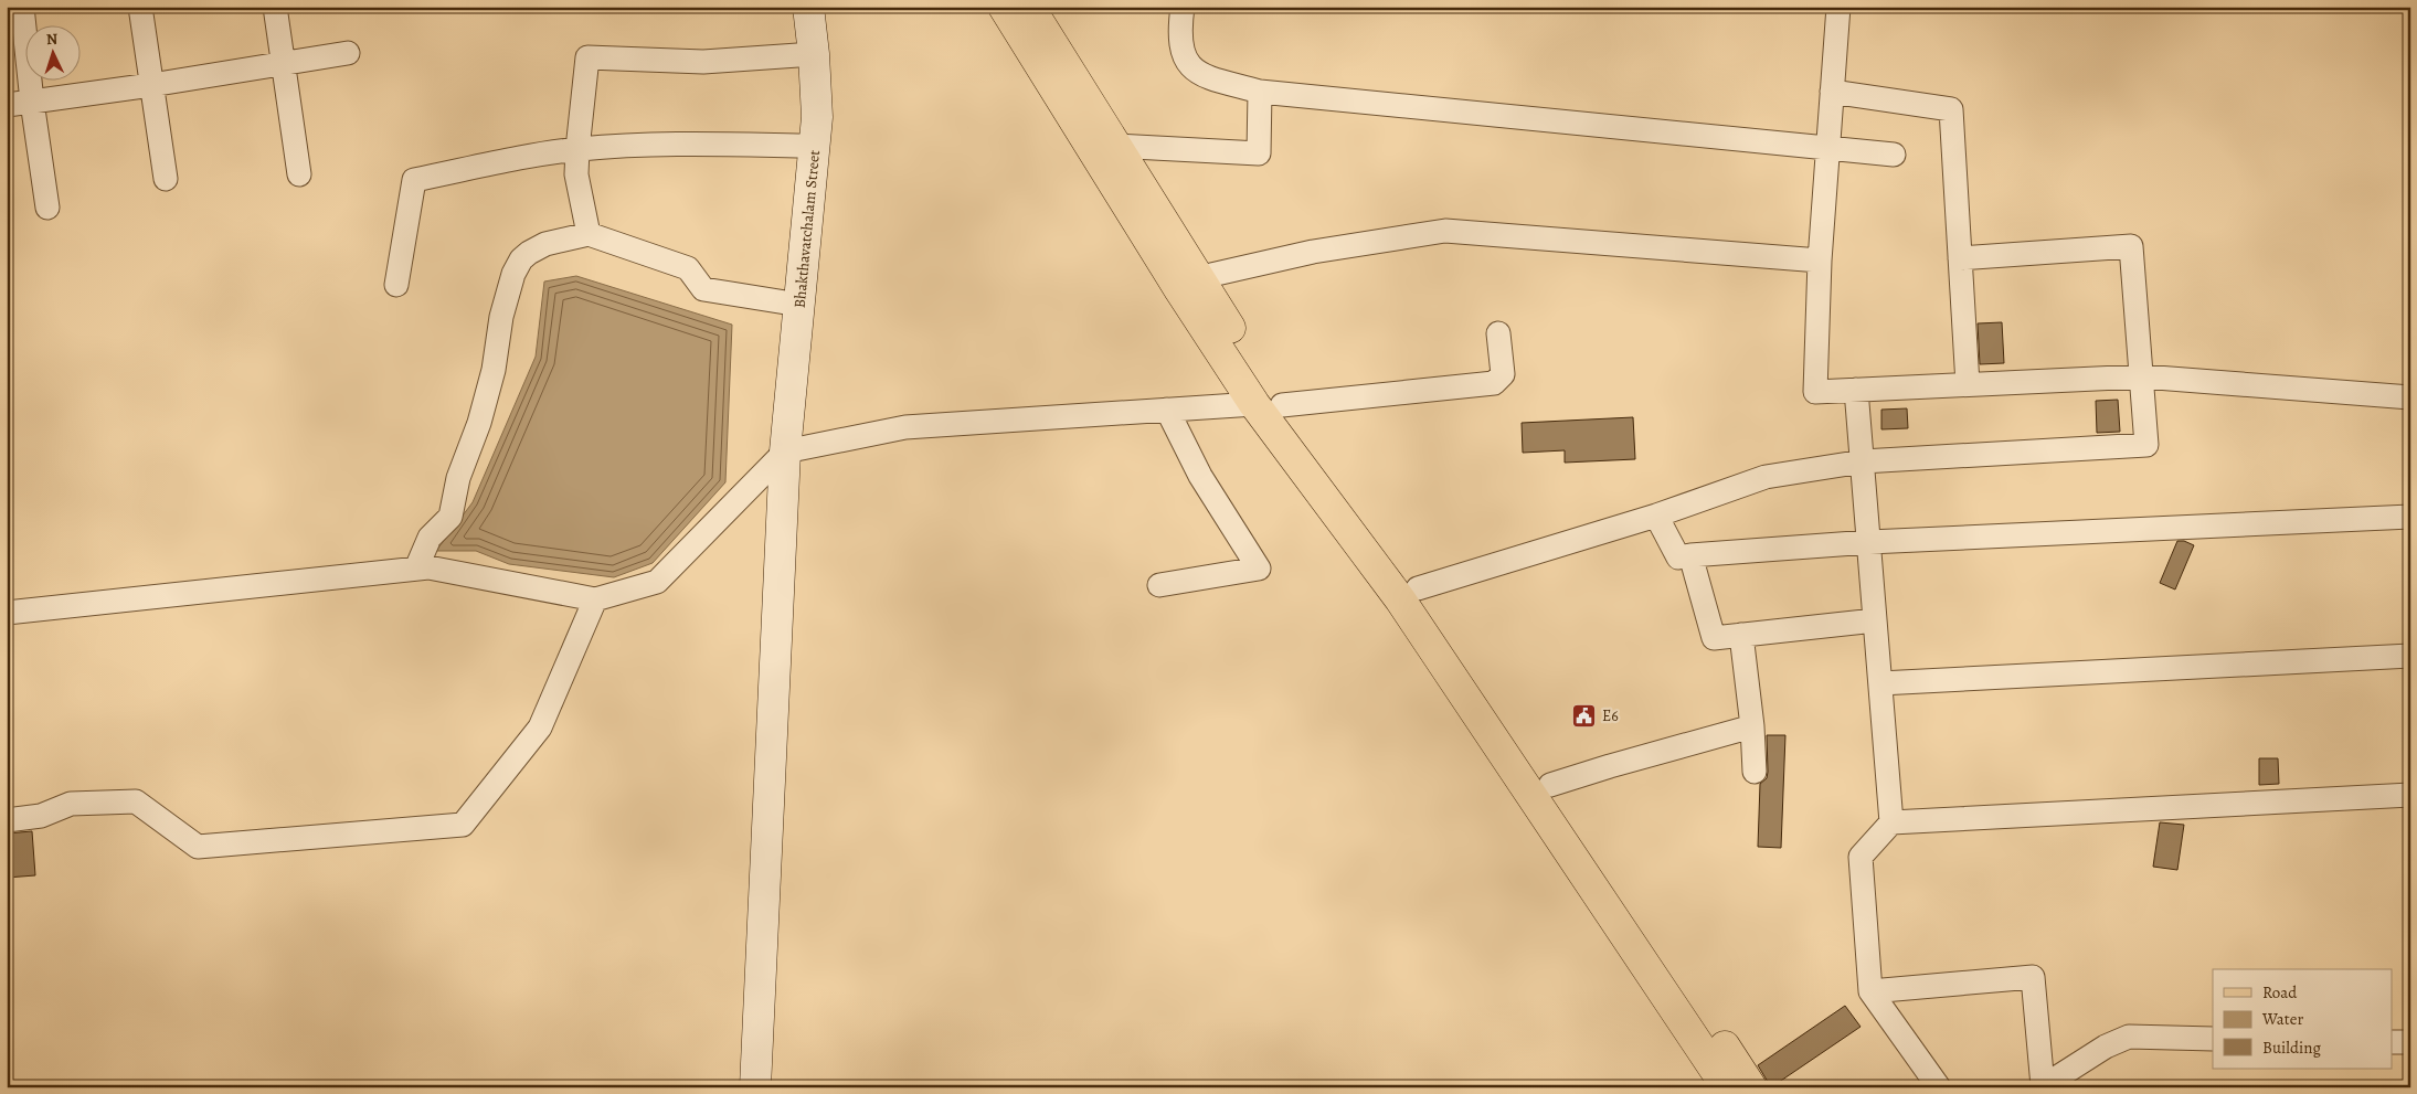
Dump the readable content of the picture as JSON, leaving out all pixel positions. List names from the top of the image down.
{
  "streets": {
    "street": ["Bhakthavatchalam Street"]
  },
  "places": {
    "public building": ["E6"]
  },
  "legend": ["Road", "Water", "Building"],
  "north": "top"
}
